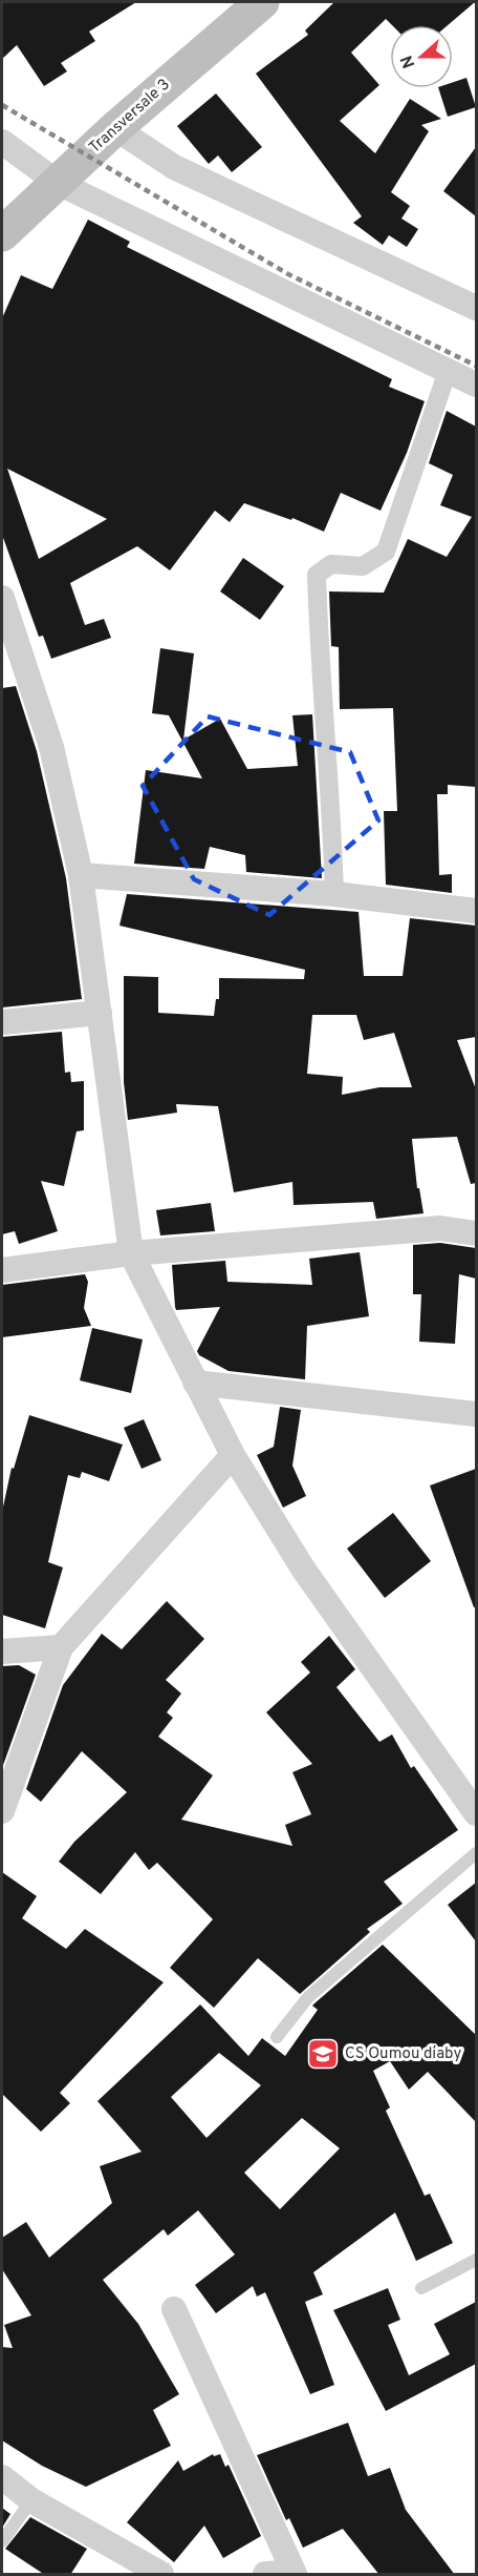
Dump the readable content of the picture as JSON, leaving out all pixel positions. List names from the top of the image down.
{
  "streets": {
    "main road": ["Transversale 3"]
  },
  "places": {
    "school or university": ["CS Oumou diaby"]
  },
  "north": "left"
}
